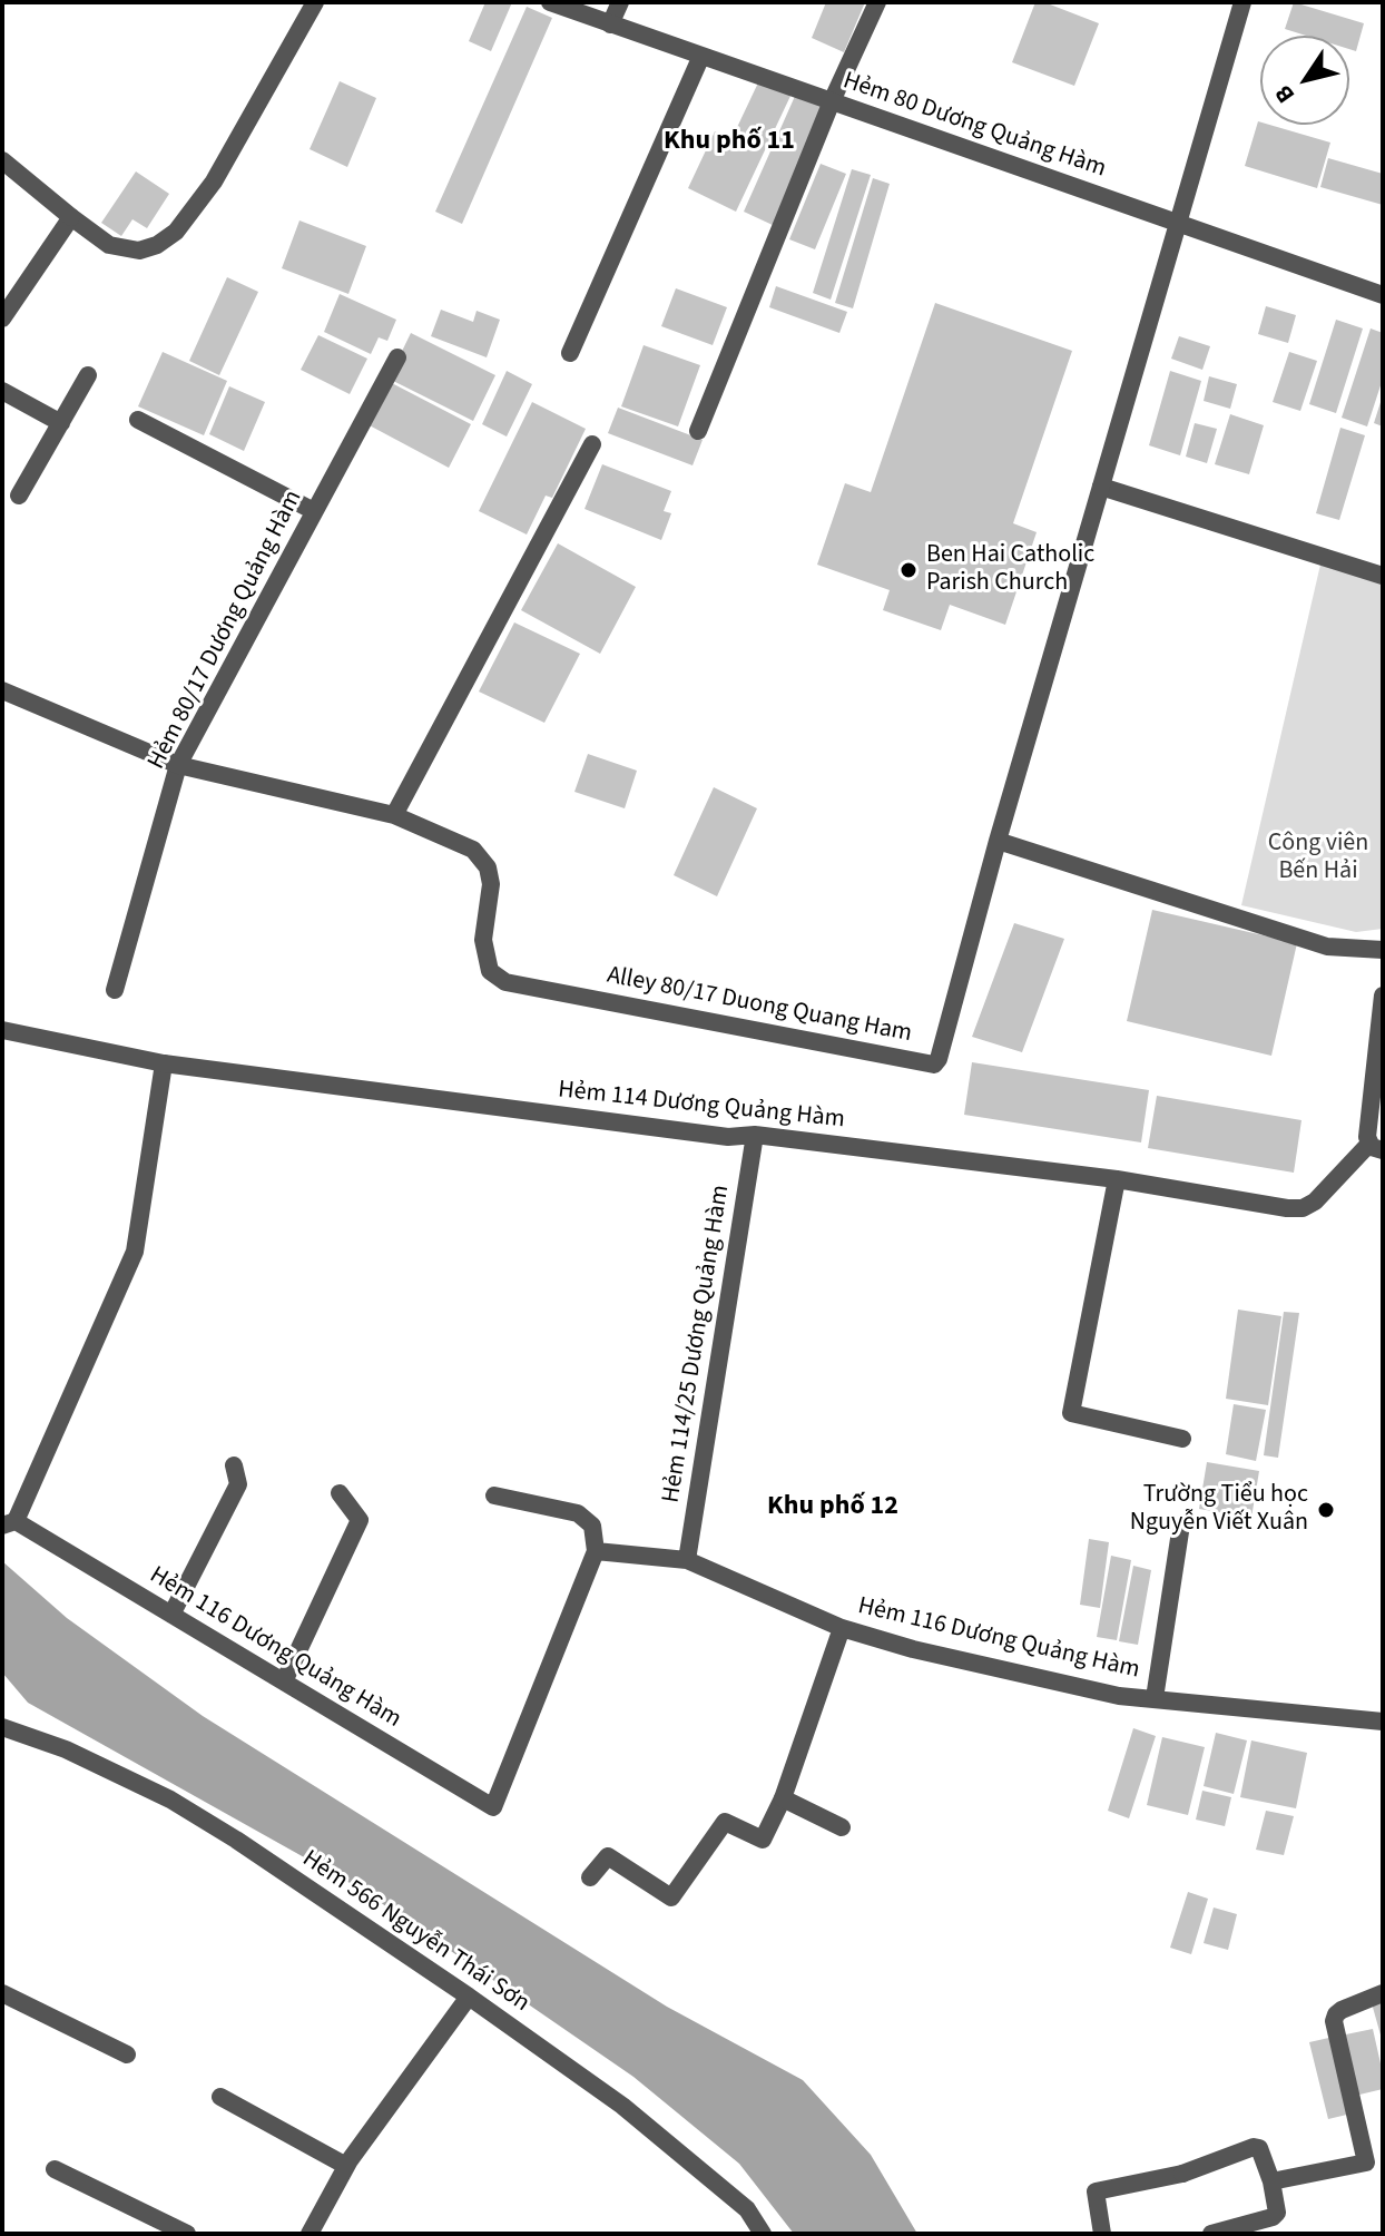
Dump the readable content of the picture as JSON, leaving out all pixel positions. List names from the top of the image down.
{
  "streets": {
    "street": [
      "Hẻm 80 Dương Quảng Hàm",
      "Hẻm 80/17 Dương Quảng Hàm",
      "Alley 80/17 Duong Quang Ham",
      "Hẻm 114 Dương Quảng Hàm",
      "Hẻm 114/25 Dương Quảng Hàm",
      "Hẻm 116 Dương Quảng Hàm",
      "Hẻm 566 Nguyễn Thái Sơn"
    ]
  },
  "crossings": [
    ["Hẻm 80 Dương Quảng Hàm", "Alley 80/17 Duong Quang Ham"],
    ["Hẻm 80/17 Dương Quảng Hàm", "Alley 80/17 Duong Quang Ham"],
    ["Hẻm 114 Dương Quảng Hàm", "Hẻm 114/25 Dương Quảng Hàm"],
    ["Hẻm 114/25 Dương Quảng Hàm", "Hẻm 116 Dương Quảng Hàm"]
  ],
  "districts": ["Khu phố 11", "Khu phố 12"],
  "parks": ["Công viên Bến Hải"],
  "places": ["Ben Hai Catholic Parish Church", "Trường Tiểu học Nguyễn Viết Xuân"],
  "north": "bottom left"
}
